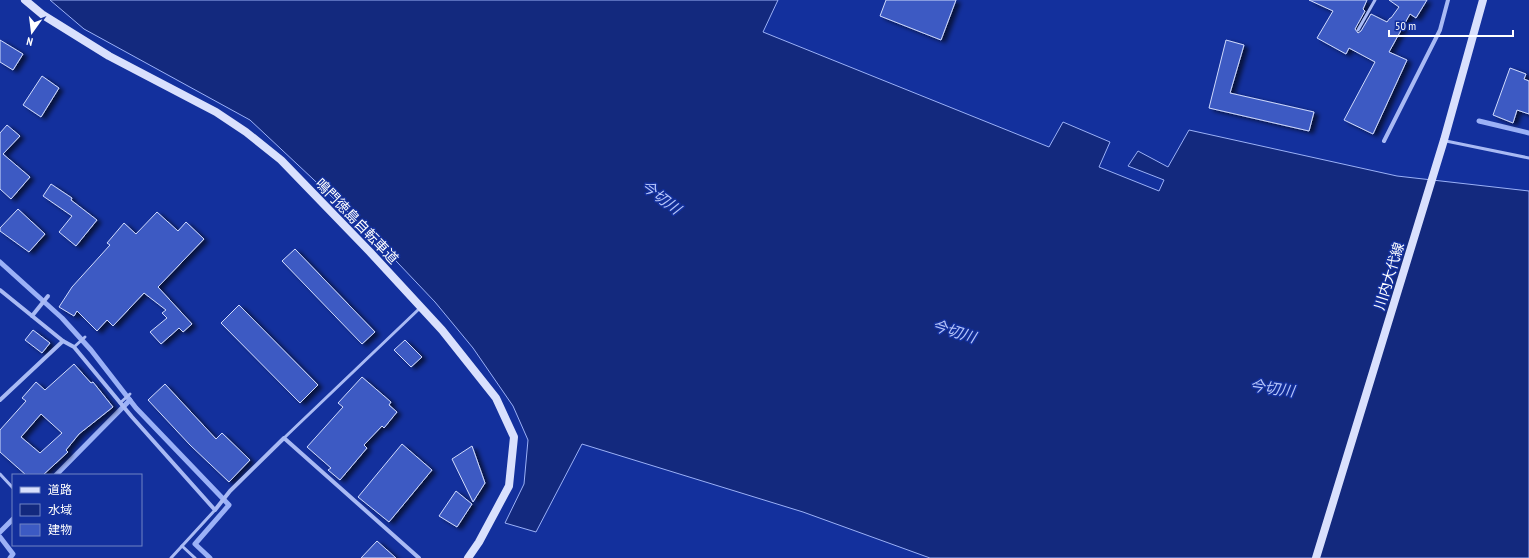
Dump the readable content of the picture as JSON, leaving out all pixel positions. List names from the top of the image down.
{
  "streets": {
    "main road": ["鳴門徳島自転車道", "川内大代線"]
  },
  "water": ["今切川"],
  "legend": ["道路", "水域", "建物"],
  "scale_bar": "50 m",
  "north": "bottom"
}
